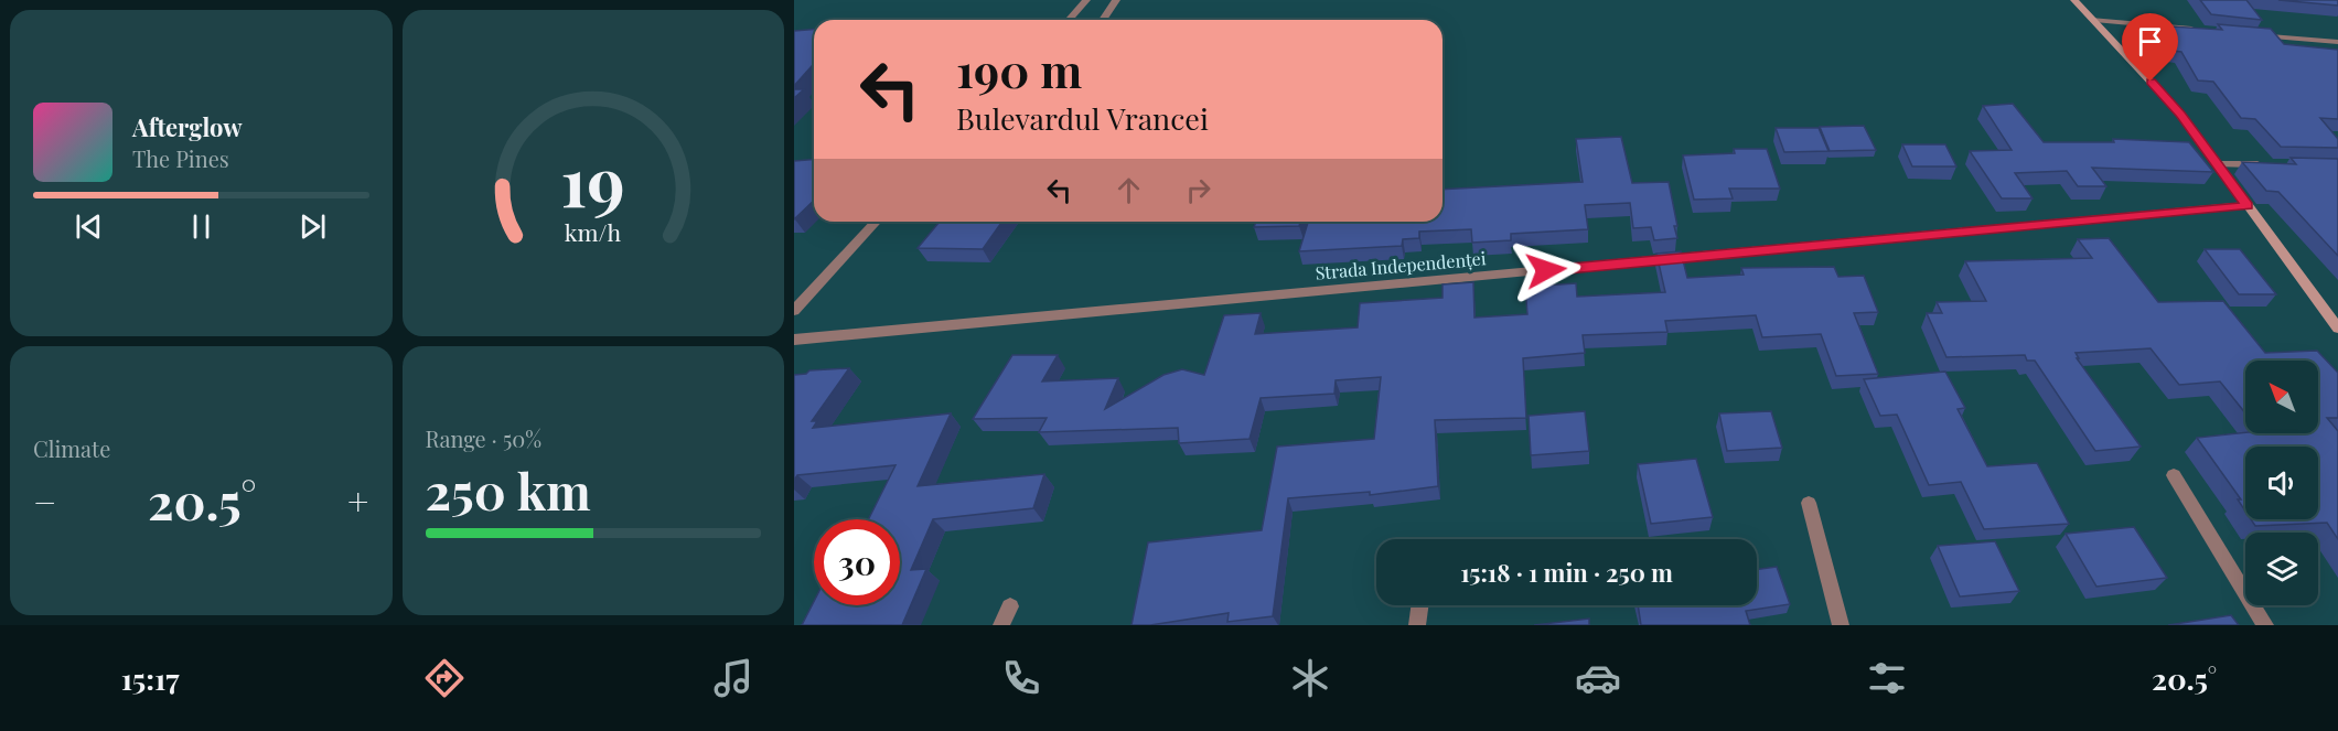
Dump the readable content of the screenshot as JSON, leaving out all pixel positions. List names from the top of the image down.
{
  "streets": {
    "street": ["Strada Independenței"]
  },
  "north": "top left",
  "page": {
    "turn": ["190 m", "Bulevardul Vrancei"],
    "song": ["Afterglow", "The Pines"],
    "tile": [
      "Climate",
      ["Range · 50%", "250 km"]
    ],
    "heat": ["−", "20.5°", "+"],
    "limit": "30",
    "trip": "15:18 · 1 min · 250 m",
    "tabs": ["15:17", "20.5°"],
    "gauge": ["19", "km/h"]
  }
}
